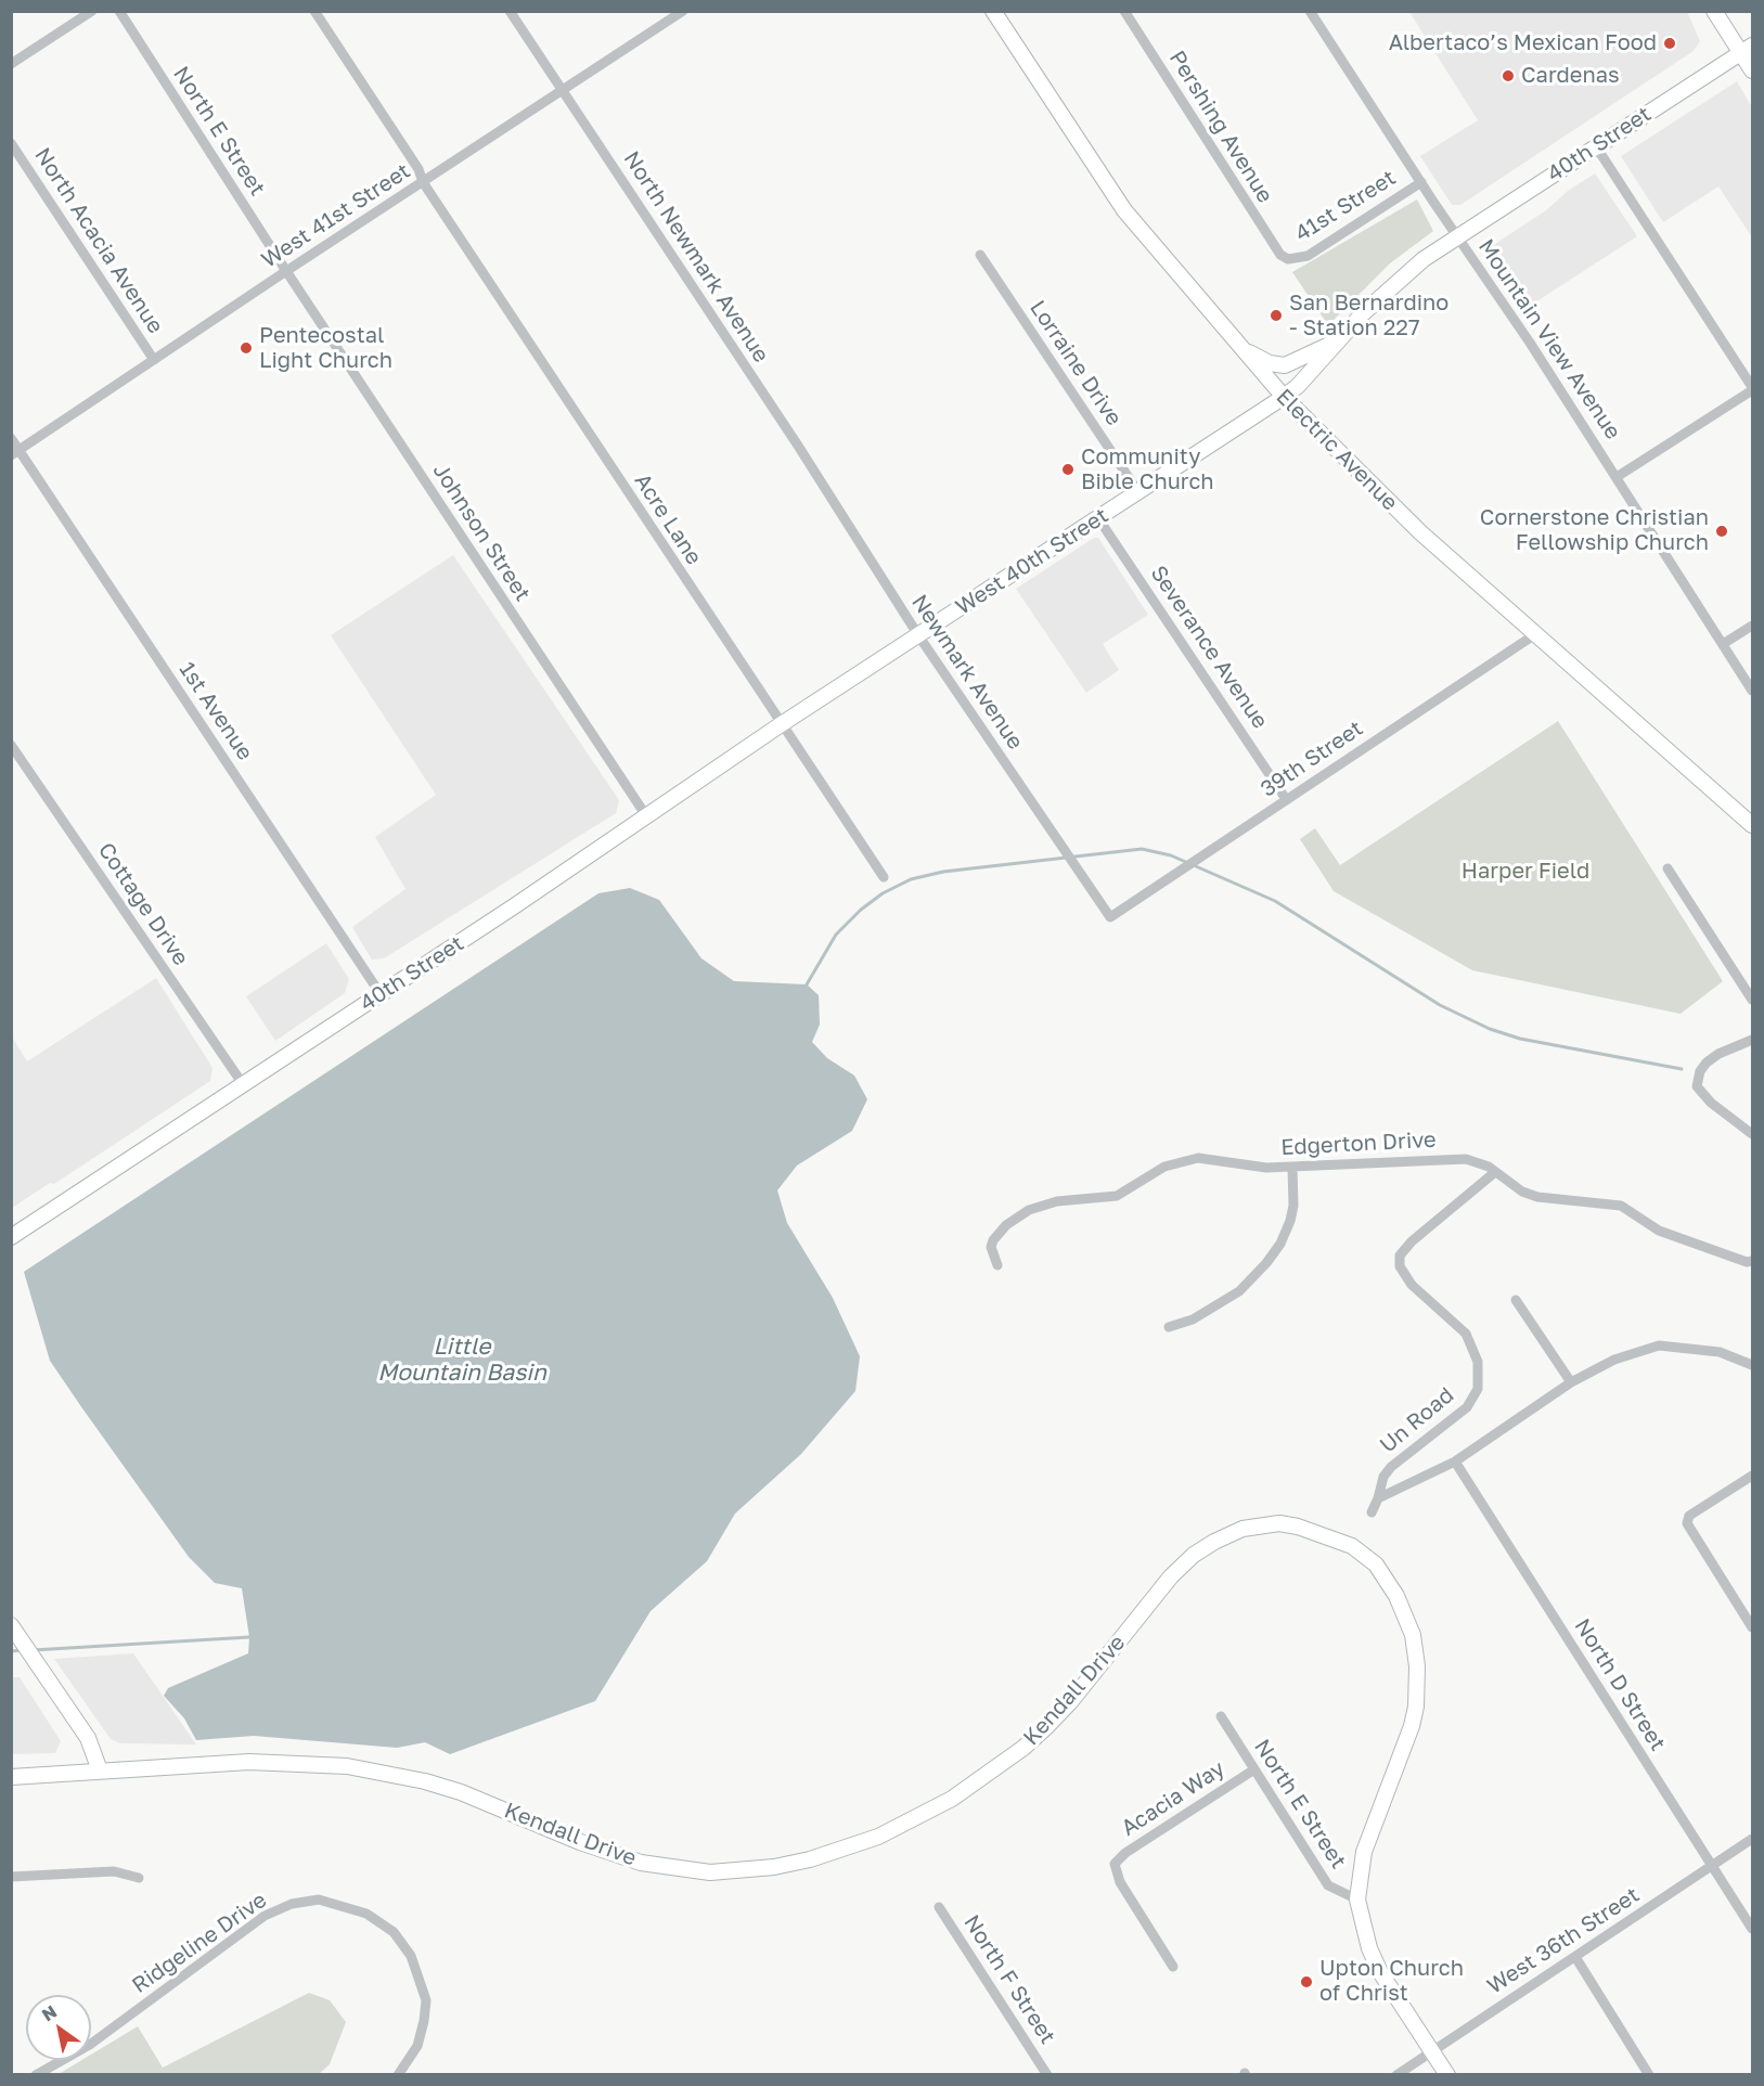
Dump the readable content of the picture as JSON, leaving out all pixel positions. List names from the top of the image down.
{
  "streets": {
    "main road": [
      "40th Street",
      "Electric Avenue",
      "West 40th Street",
      "Kendall Drive"
    ],
    "street": [
      "Pershing Avenue",
      "North E Street",
      "41st Street",
      "West 41st Street",
      "North Acacia Avenue",
      "North Newmark Avenue",
      "Mountain View Avenue",
      "Lorraine Drive",
      "Acre Lane",
      "Johnson Street",
      "Severance Avenue",
      "Newmark Avenue",
      "1st Avenue",
      "39th Street",
      "Cottage Drive",
      "Edgerton Drive",
      "Un Road",
      "North D Street",
      "Acacia Way",
      "West 36th Street",
      "Ridgeline Drive",
      "North F Street"
    ]
  },
  "crossings": [
    ["Pershing Avenue", "41st Street"],
    ["North E Street", "West 41st Street"],
    ["North E Street", "Johnson Street"],
    ["North E Street", "Kendall Drive"],
    ["North E Street", "Acacia Way"],
    ["40th Street", "Mountain View Avenue"],
    ["40th Street", "Acre Lane"],
    ["40th Street", "Johnson Street"],
    ["40th Street", "West 40th Street"],
    ["40th Street", "1st Avenue"],
    ["40th Street", "Cottage Drive"],
    ["41st Street", "Mountain View Avenue"],
    ["West 41st Street", "North Acacia Avenue"],
    ["West 41st Street", "North Newmark Avenue"],
    ["West 41st Street", "Acre Lane"],
    ["West 41st Street", "Johnson Street"],
    ["West 41st Street", "1st Avenue"],
    ["North Newmark Avenue", "Newmark Avenue"],
    ["Mountain View Avenue", "West 40th Street"],
    ["Lorraine Drive", "West 40th Street"],
    ["Electric Avenue", "West 40th Street"],
    ["Electric Avenue", "39th Street"],
    ["West 40th Street", "Severance Avenue"],
    ["West 40th Street", "Newmark Avenue"],
    ["Severance Avenue", "39th Street"],
    ["Newmark Avenue", "39th Street"],
    ["Edgerton Drive", "Un Road"],
    ["North D Street", "West 36th Street"],
    ["Kendall Drive", "West 36th Street"]
  ],
  "water": ["Little Mountain Basin"],
  "parks": ["Harper Field"],
  "places": [
    "Albertaco’s Mexican Food",
    "Cardenas",
    "San Bernardino - Station 227",
    "Pentecostal Light Church",
    "Community Bible Church",
    "Cornerstone Christian Fellowship Church",
    "Upton Church of Christ"
  ],
  "north": "top left"
}
